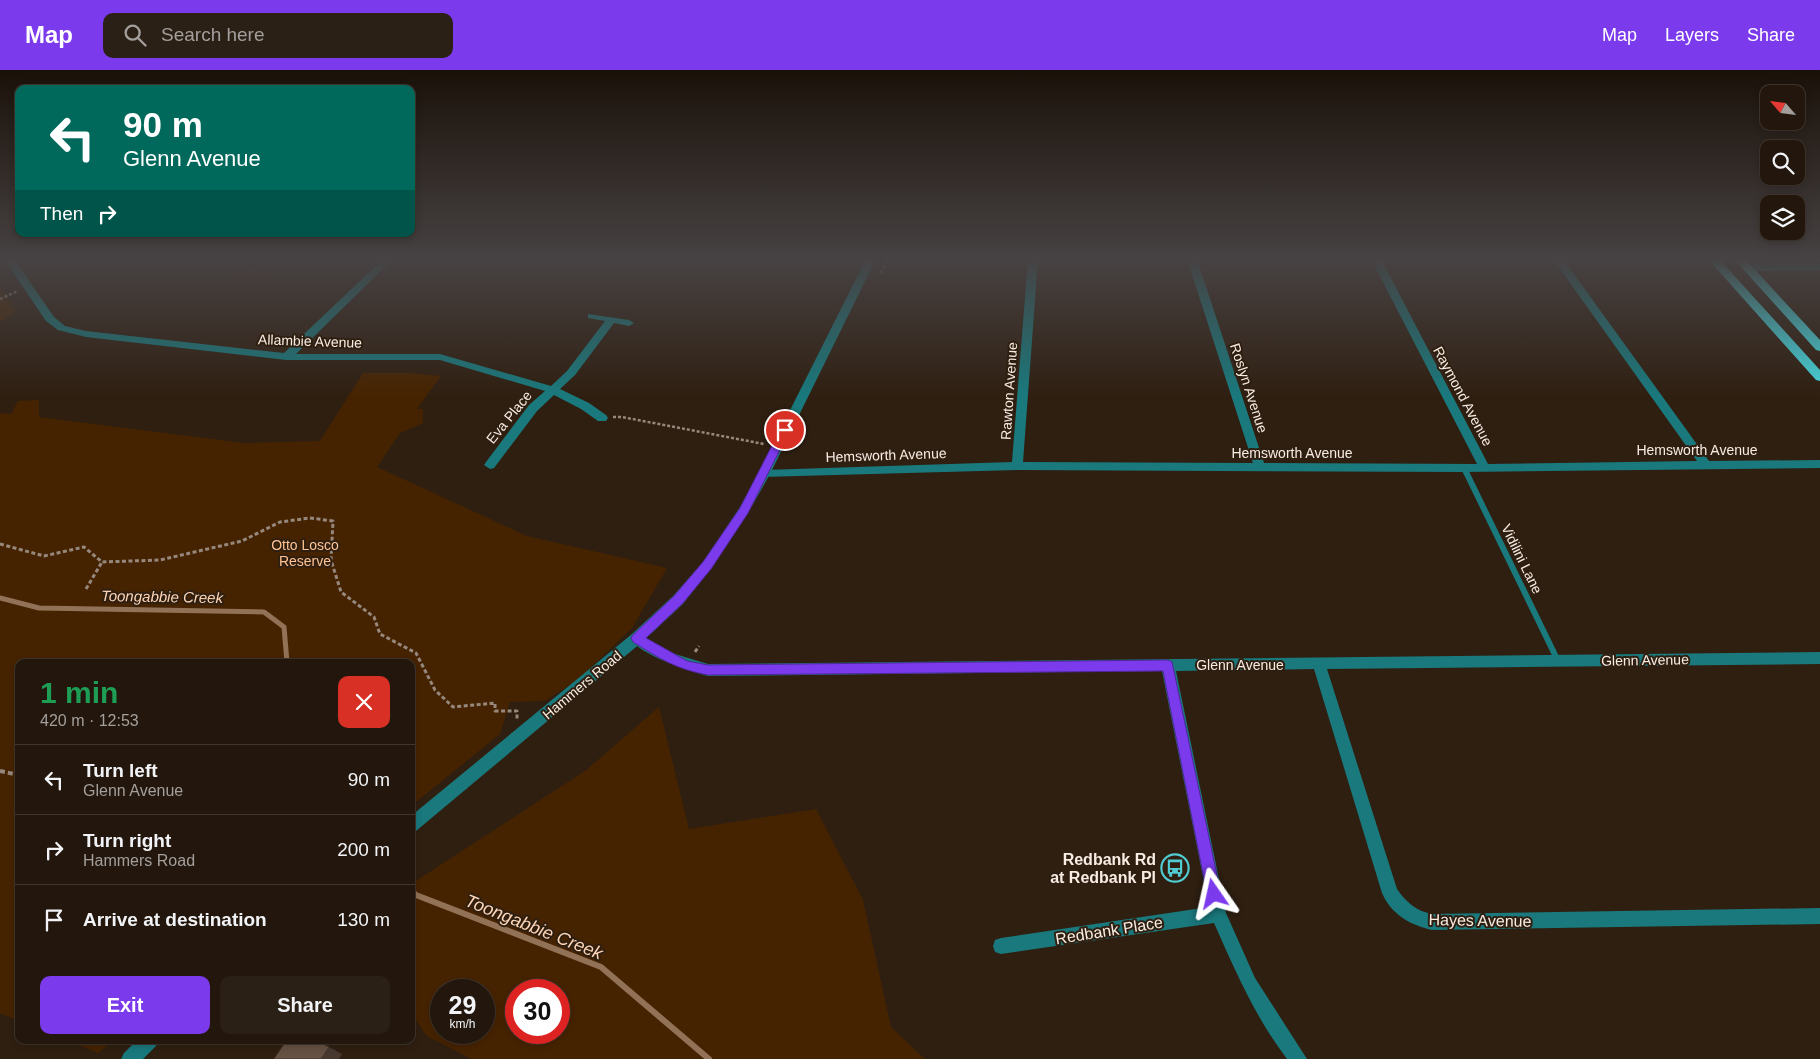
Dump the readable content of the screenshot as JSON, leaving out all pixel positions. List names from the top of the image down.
{
  "streets": {
    "street": [
      "Allambie Avenue",
      "Roslyn Avenue",
      "Rawton Avenue",
      "Raymond Avenue",
      "Eva Place",
      "Hemsworth Avenue",
      "Glenn Avenue",
      "Hammers Road",
      "Hayes Avenue",
      "Redbank Place"
    ],
    "lane": ["Vidilini Lane"]
  },
  "crossings": [
    ["Allambie Avenue", "Eva Place"],
    ["Roslyn Avenue", "Hemsworth Avenue"],
    ["Rawton Avenue", "Hemsworth Avenue"],
    ["Raymond Avenue", "Hemsworth Avenue"],
    ["Hemsworth Avenue", "Vidilini Lane"],
    ["Hemsworth Avenue", "Hammers Road"],
    ["Vidilini Lane", "Glenn Avenue"],
    ["Glenn Avenue", "Hammers Road"],
    ["Glenn Avenue", "Hayes Avenue"]
  ],
  "water": ["Toongabbie Creek"],
  "parks": ["Otto Losco Reserve"],
  "places": {
    "bus stop": ["Redbank Rd at Redbank Pl"]
  },
  "north": "top left",
  "page": {
    "header": "Map",
    "search": "Search here",
    "nav": ["Map", "Layers", "Share"],
    "turn": ["90 m", "Glenn Avenue"],
    "then": "Then",
    "heading": ["1 min", "420 m · 12:53"],
    "list": [
      {
        "name": "Turn left",
        "note": "Glenn Avenue",
        "value": "90 m"
      },
      {
        "name": "Turn right",
        "note": "Hammers Road",
        "value": "200 m"
      },
      {
        "name": "Arrive at destination",
        "value": "130 m"
      }
    ],
    "buttons": ["Exit", "Share"],
    "speed": "29 km/h",
    "limit": "30"
  }
}
